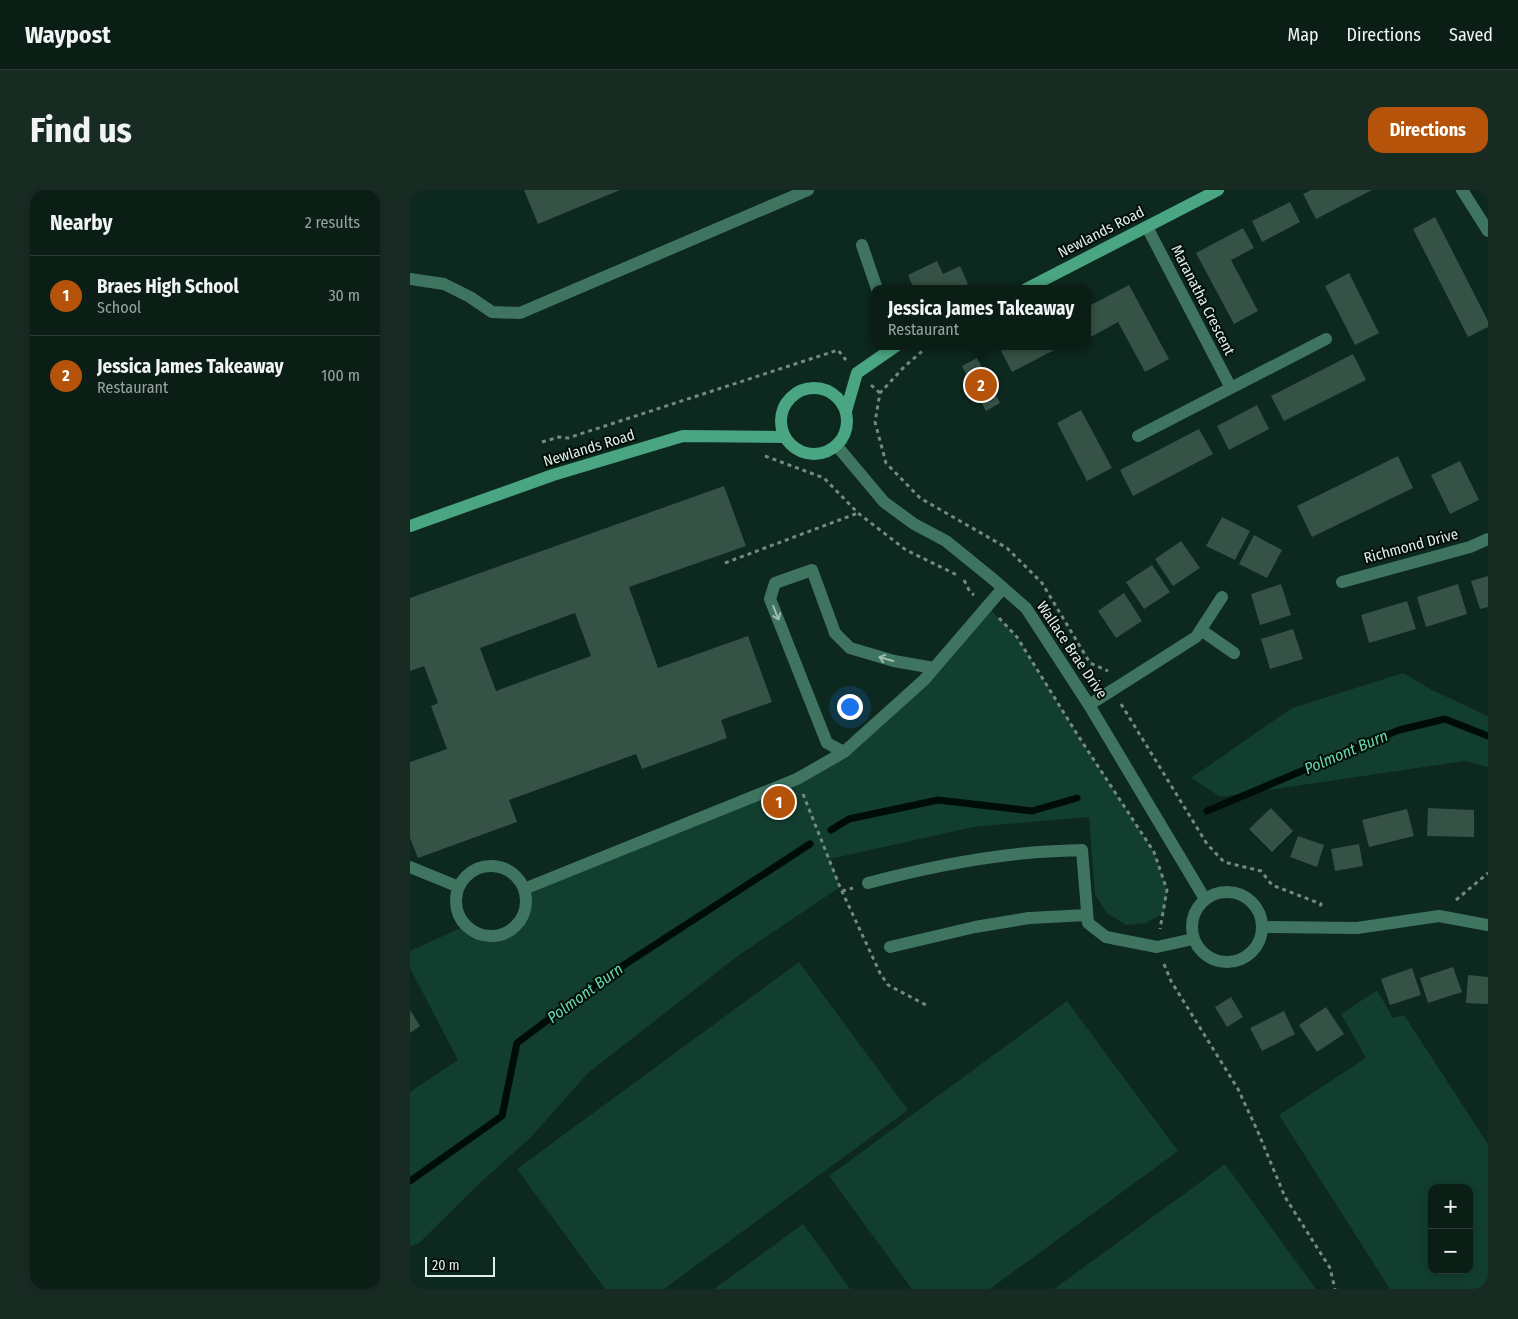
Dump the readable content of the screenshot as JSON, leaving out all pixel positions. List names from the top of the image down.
{
  "streets": {
    "main road": ["Newlands Road"],
    "street": ["Maranatha Crescent", "Richmond Drive", "Wallace Brae Drive"]
  },
  "crossings": [
    ["Newlands Road", "Maranatha Crescent"],
    ["Newlands Road", "Wallace Brae Drive"]
  ],
  "water": ["Polmont Burn"],
  "scale_bar": "20 m",
  "page": {
    "header": "Waypost",
    "nav": ["Map", "Directions", "Saved"],
    "buttons": "Directions",
    "title": "Find us",
    "heading": ["Nearby", "2 results"],
    "list": [
      {
        "mark": "1",
        "name": "Braes High School",
        "note": "School",
        "value": "30 m"
      },
      {
        "mark": "2",
        "name": "Jessica James Takeaway",
        "note": "Restaurant",
        "value": "100 m"
      }
    ],
    "popup": ["Jessica James Takeaway", "Restaurant"],
    "pins": ["2", "1"],
    "map_buttons": ["+", "−"],
    "scale": "20 m"
  }
}
